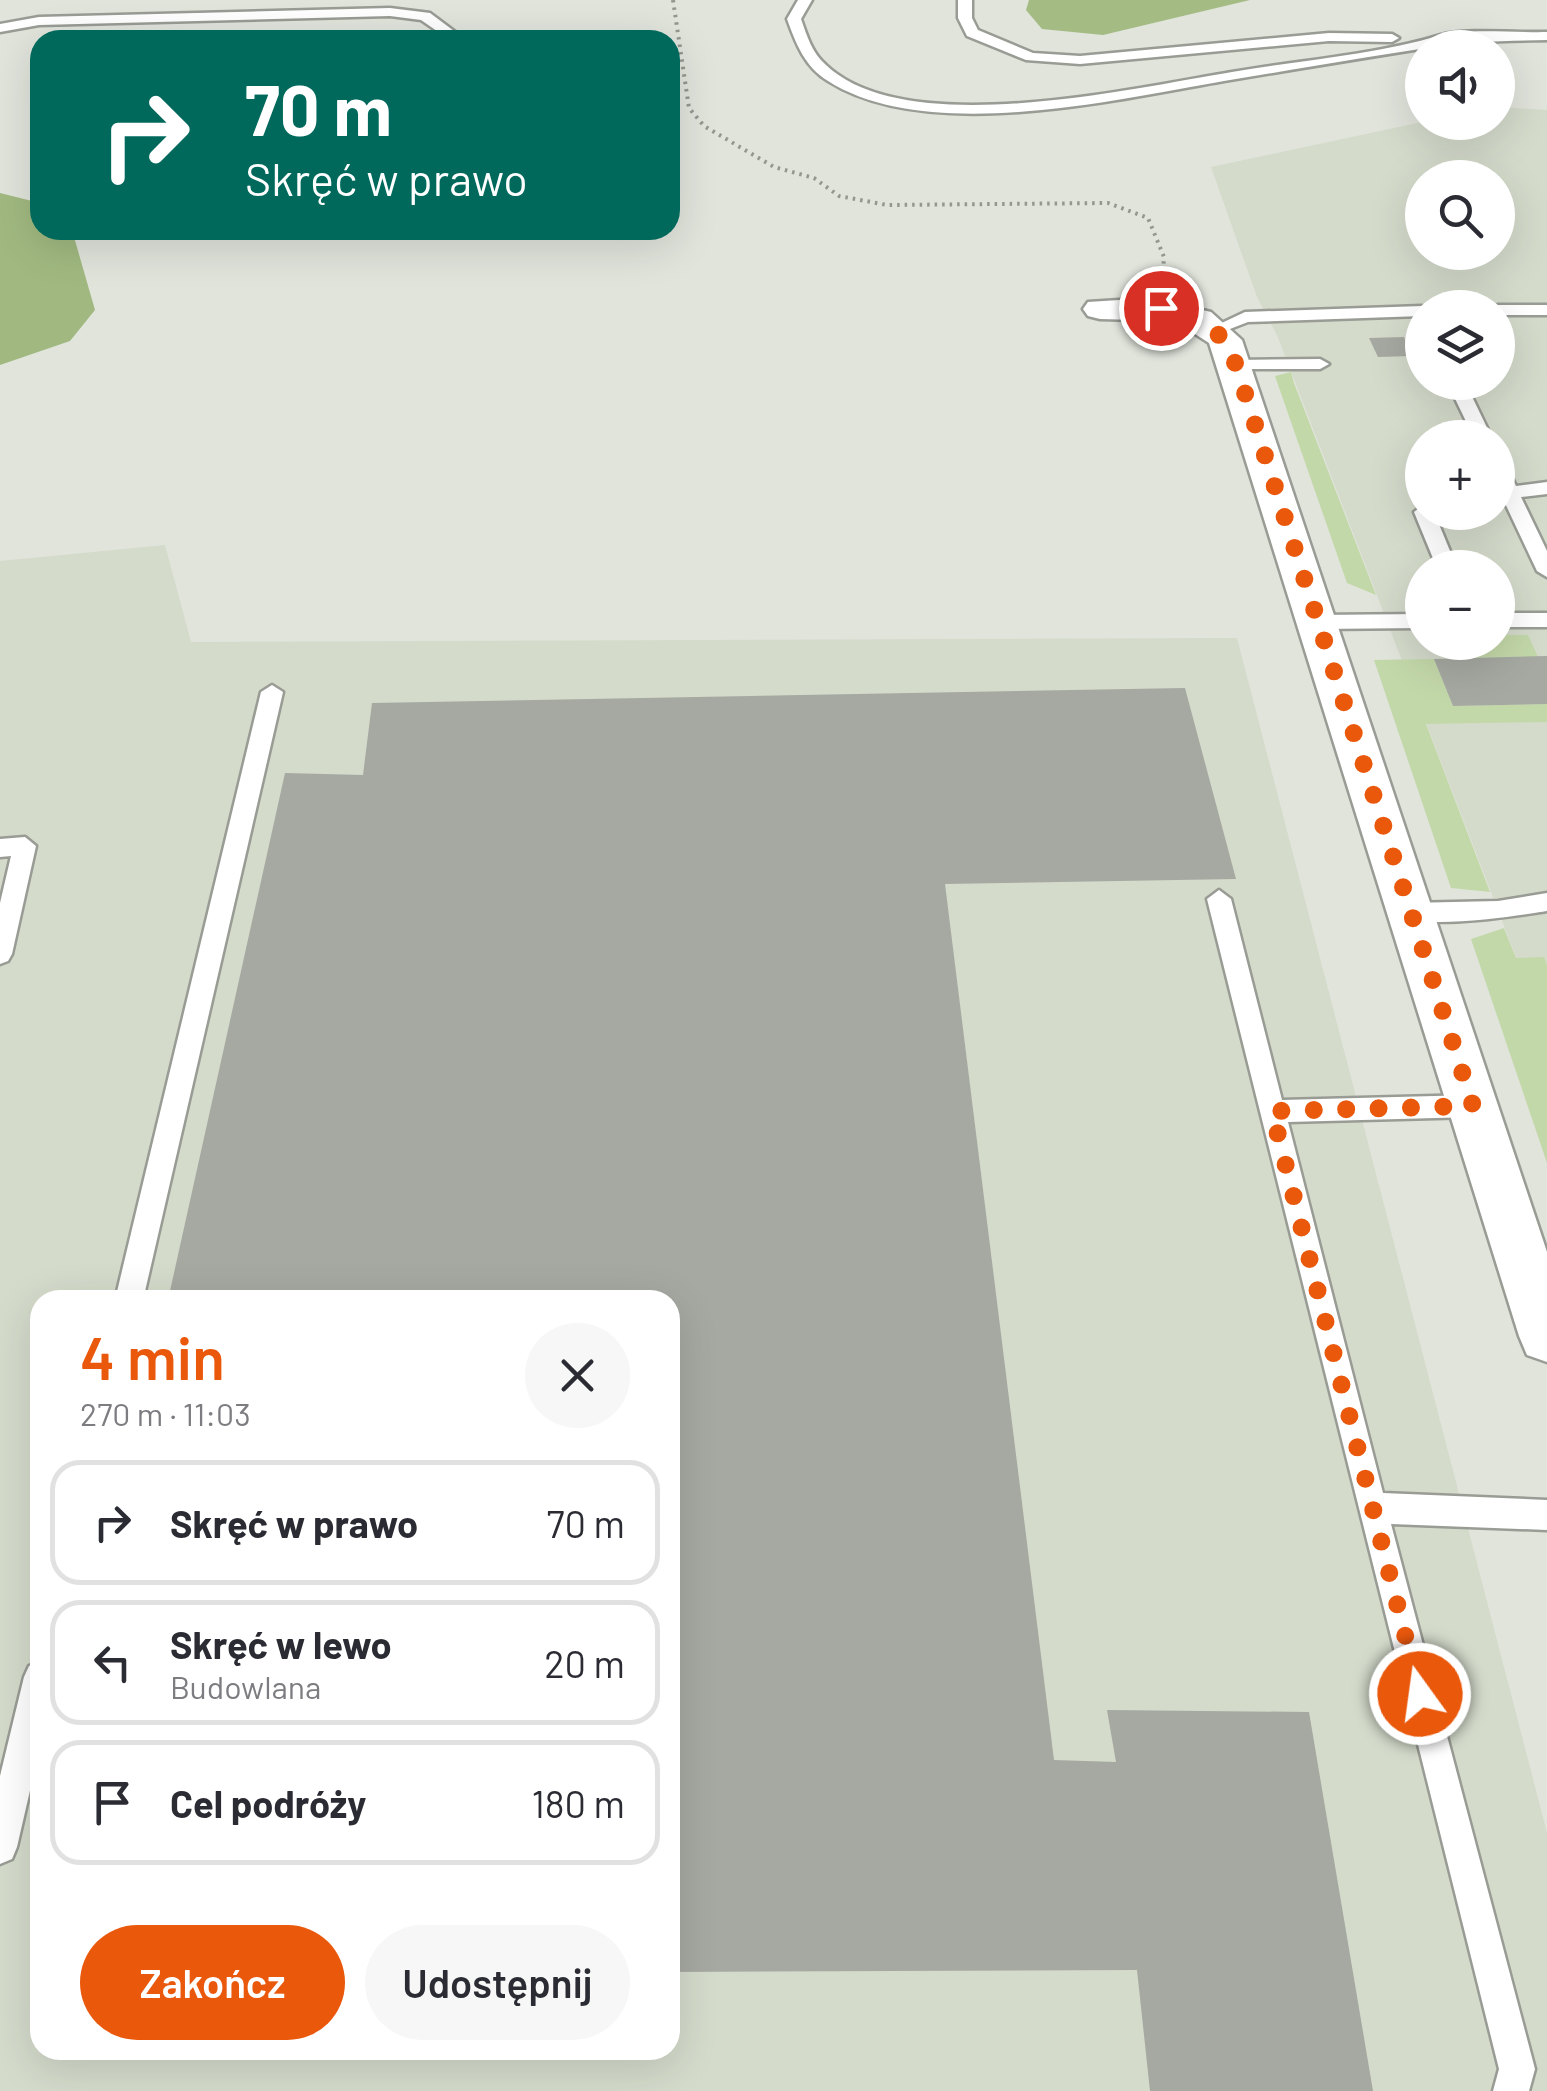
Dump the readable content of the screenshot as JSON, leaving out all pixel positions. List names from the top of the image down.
{
  "page": {
    "map_buttons": ["+", "−"],
    "turn": ["70 m", "Skręć w prawo"],
    "heading": ["4 min", "270 m · 11:03"],
    "list": [
      {
        "name": "Skręć w prawo",
        "value": "70 m"
      },
      {
        "name": "Skręć w lewo",
        "note": "Budowlana",
        "value": "20 m"
      },
      {
        "name": "Cel podróży",
        "value": "180 m"
      }
    ],
    "buttons": ["Zakończ", "Udostępnij"]
  }
}
